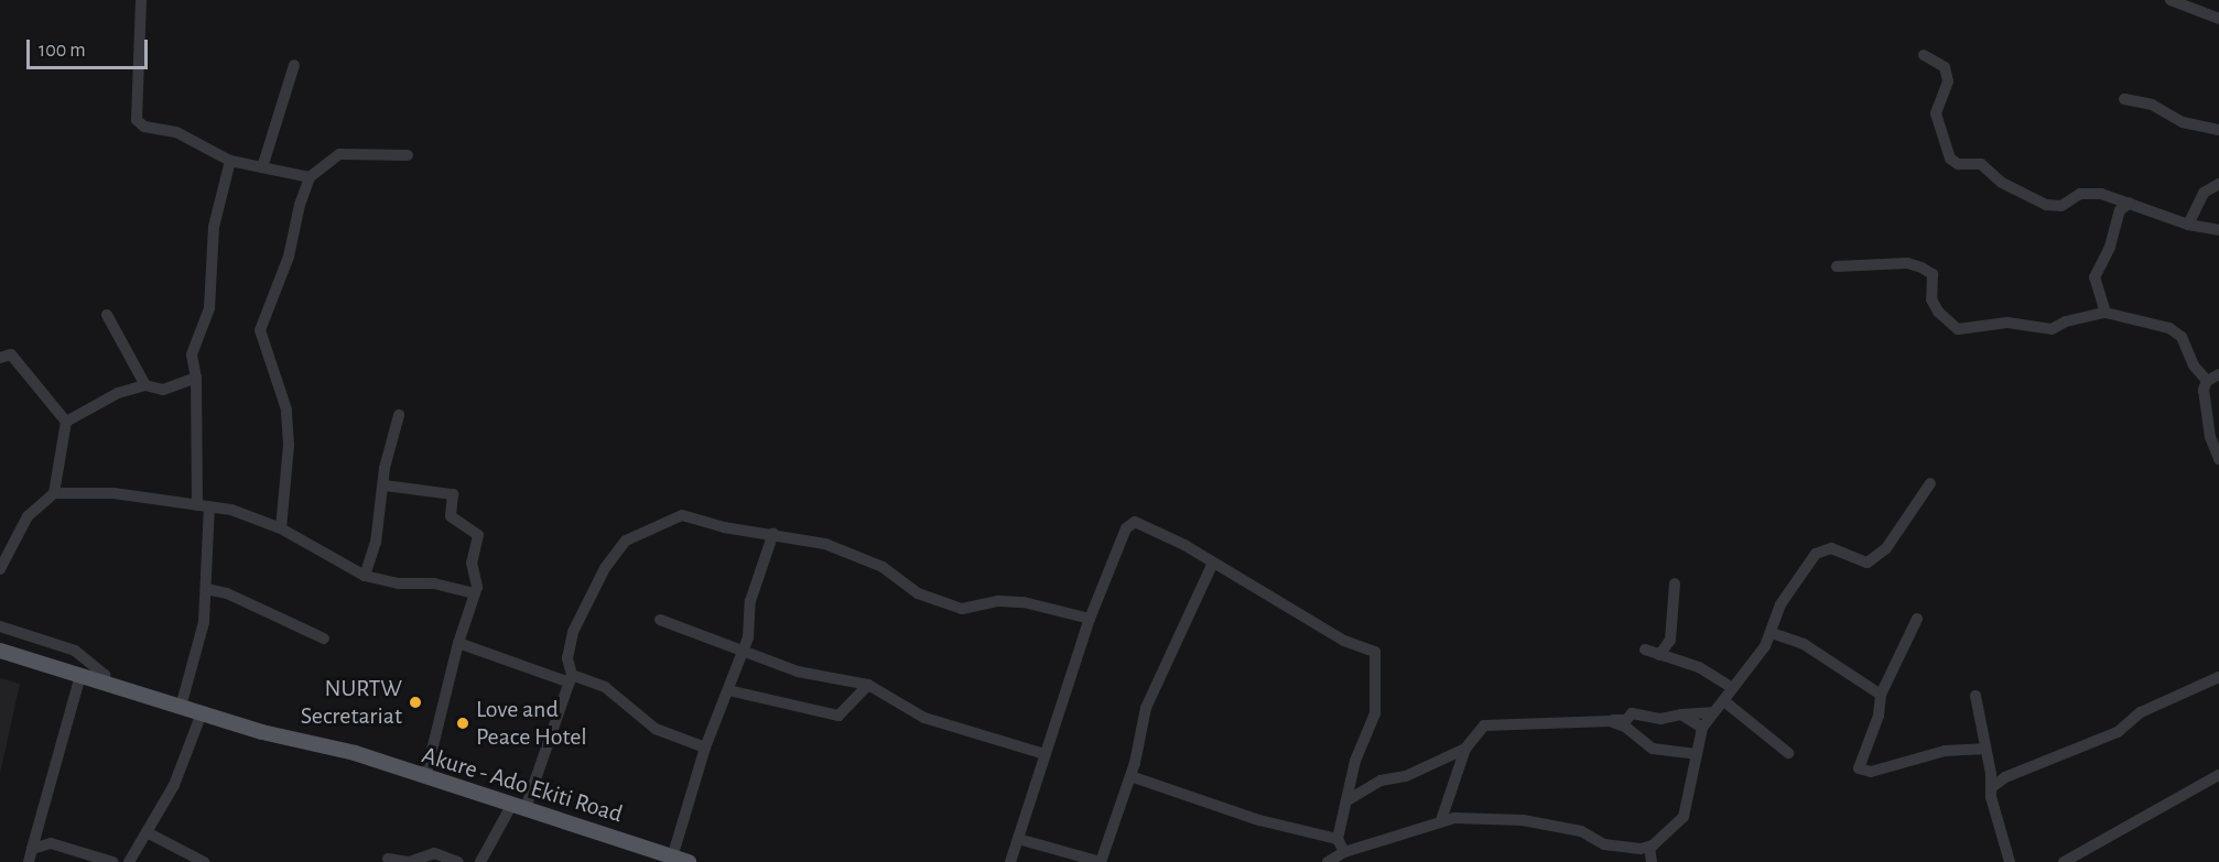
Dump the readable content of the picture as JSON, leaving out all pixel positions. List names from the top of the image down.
{
  "streets": {
    "main road": ["Akure - Ado Ekiti Road"]
  },
  "places": ["NURTW Secretariat", "Love and Peace Hotel"],
  "scale_bar": "100 m"
}
